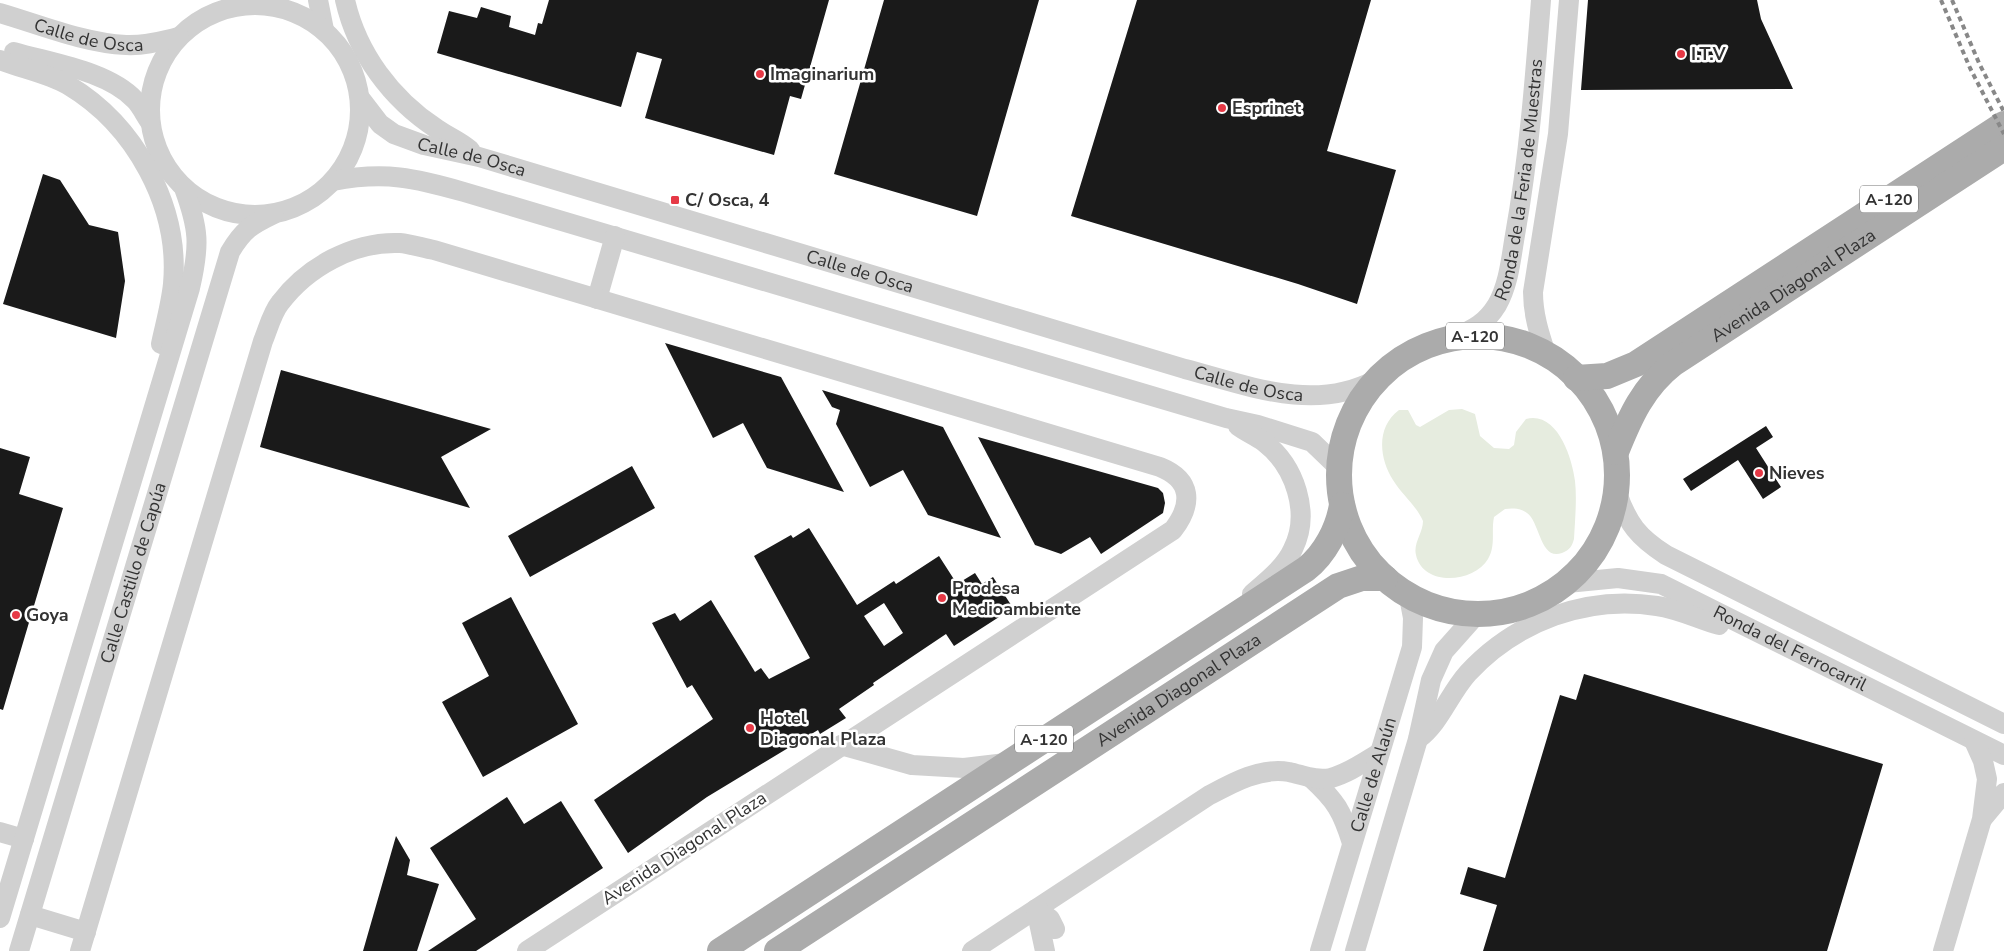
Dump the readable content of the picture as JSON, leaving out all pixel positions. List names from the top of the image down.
{
  "streets": {
    "main road": ["A-120", "Avenida Diagonal Plaza"],
    "street": [
      "Calle de Osca",
      "Ronda de la Feria de Muestras",
      "Calle Castillo de Capúa",
      "Ronda del Ferrocarril",
      "Calle de Alaún"
    ]
  },
  "crossings": [
    ["Calle de Osca", "A-120"],
    ["Ronda de la Feria de Muestras", "A-120"],
    ["A-120", "Avenida Diagonal Plaza"],
    ["A-120", "Ronda del Ferrocarril"],
    ["A-120", "Calle de Alaún"]
  ],
  "places": {
    "other": [
      "I.T.V",
      "Imaginarium",
      "Esprinet",
      "Nieves",
      "Prodesa Medioambiente",
      "Goya",
      "Hotel Diagonal Plaza"
    ],
    "transit": ["C/ Osca, 4"]
  }
}
